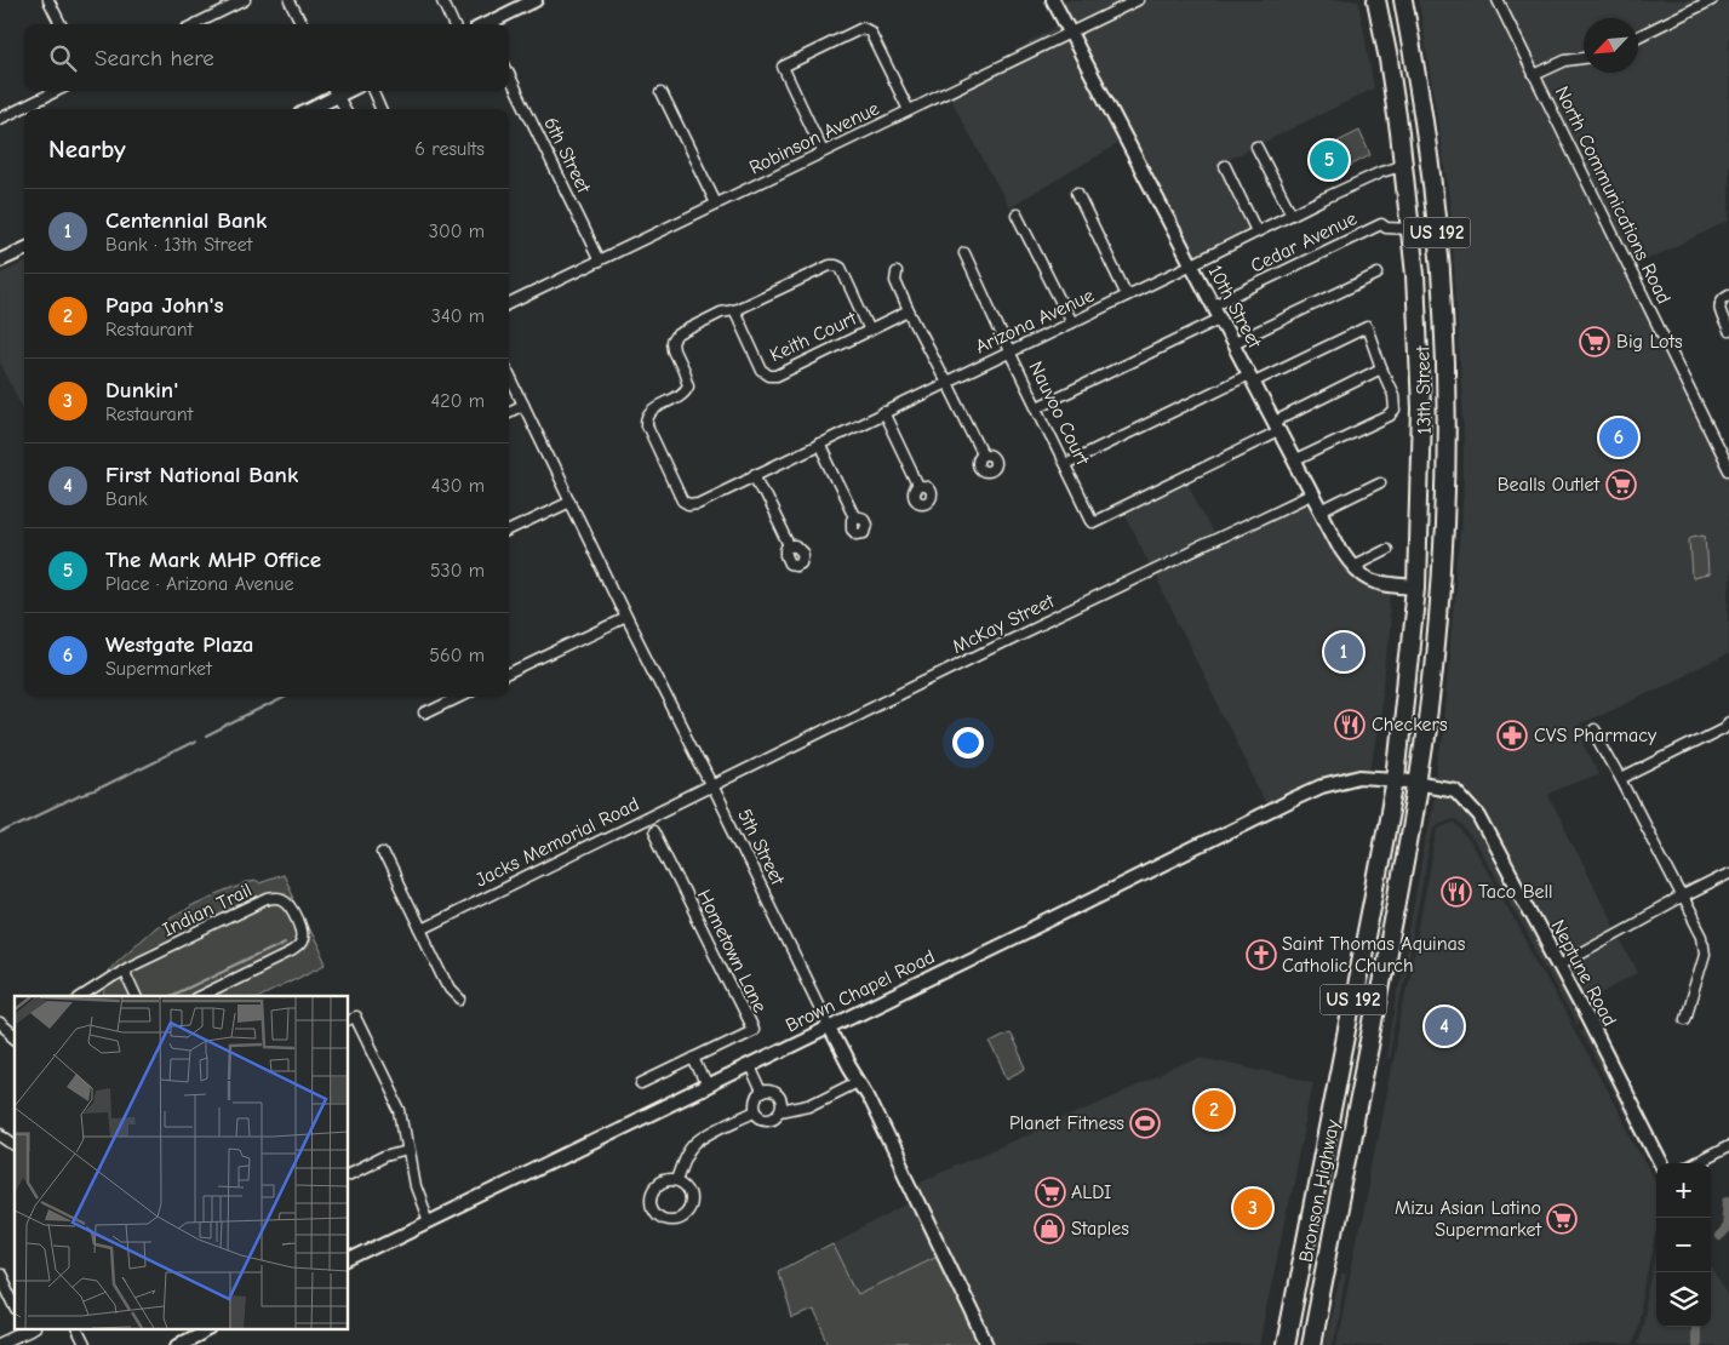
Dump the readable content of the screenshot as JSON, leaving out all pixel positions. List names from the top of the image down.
{
  "streets": {
    "highway": ["US 192", "13th Street", "Bronson Highway"],
    "street": [
      "Robinson Avenue",
      "6th Street",
      "North Communications Road",
      "Cedar Avenue",
      "10th Street",
      "Arizona Avenue",
      "Keith Court",
      "Nauvoo Court",
      "McKay Street",
      "Jacks Memorial Road",
      "5th Street",
      "Indian Trail",
      "Hometown Lane",
      "Neptune Road",
      "Brown Chapel Road"
    ]
  },
  "crossings": [
    ["Robinson Avenue", "6th Street"],
    ["Robinson Avenue", "10th Street"],
    ["US 192", "13th Street"],
    ["US 192", "Neptune Road"],
    ["US 192", "Brown Chapel Road"],
    ["US 192", "Bronson Highway"],
    ["Cedar Avenue", "10th Street"],
    ["Cedar Avenue", "13th Street"],
    ["10th Street", "Arizona Avenue"],
    ["10th Street", "13th Street"],
    ["10th Street", "Nauvoo Court"],
    ["10th Street", "McKay Street"],
    ["Arizona Avenue", "Keith Court"],
    ["Arizona Avenue", "13th Street"],
    ["Arizona Avenue", "Nauvoo Court"],
    ["13th Street", "Neptune Road"],
    ["13th Street", "Brown Chapel Road"],
    ["13th Street", "Bronson Highway"],
    ["McKay Street", "Jacks Memorial Road"],
    ["McKay Street", "5th Street"],
    ["Jacks Memorial Road", "5th Street"],
    ["5th Street", "Brown Chapel Road"],
    ["Neptune Road", "Brown Chapel Road"],
    ["Neptune Road", "Bronson Highway"]
  ],
  "places": {
    "supermarket": [
      "Big Lots",
      "Bealls Outlet",
      "ALDI",
      "Mizu Asian Latino Supermarket"
    ],
    "restaurant": ["Checkers", "Taco Bell"],
    "pharmacy": ["CVS Pharmacy"],
    "church": ["Saint Thomas Aquinas Catholic Church"],
    "sports": ["Planet Fitness"],
    "shop": ["Staples"]
  },
  "north": "bottom left",
  "page": {
    "search": "Search here",
    "heading": ["Nearby", "6 results"],
    "pins": [
      "5",
      "6",
      "1",
      "4",
      "2",
      "3"
    ],
    "list": [
      {
        "mark": "1",
        "name": "Centennial Bank",
        "note": "Bank · 13th Street",
        "value": "300 m"
      },
      {
        "mark": "2",
        "name": "Papa John's",
        "note": "Restaurant",
        "value": "340 m"
      },
      {
        "mark": "3",
        "name": "Dunkin'",
        "note": "Restaurant",
        "value": "420 m"
      },
      {
        "mark": "4",
        "name": "First National Bank",
        "note": "Bank",
        "value": "430 m"
      },
      {
        "mark": "5",
        "name": "The Mark MHP Office",
        "note": "Place · Arizona Avenue",
        "value": "530 m"
      },
      {
        "mark": "6",
        "name": "Westgate Plaza",
        "note": "Supermarket",
        "value": "560 m"
      }
    ],
    "map_buttons": ["+", "−"]
  }
}
